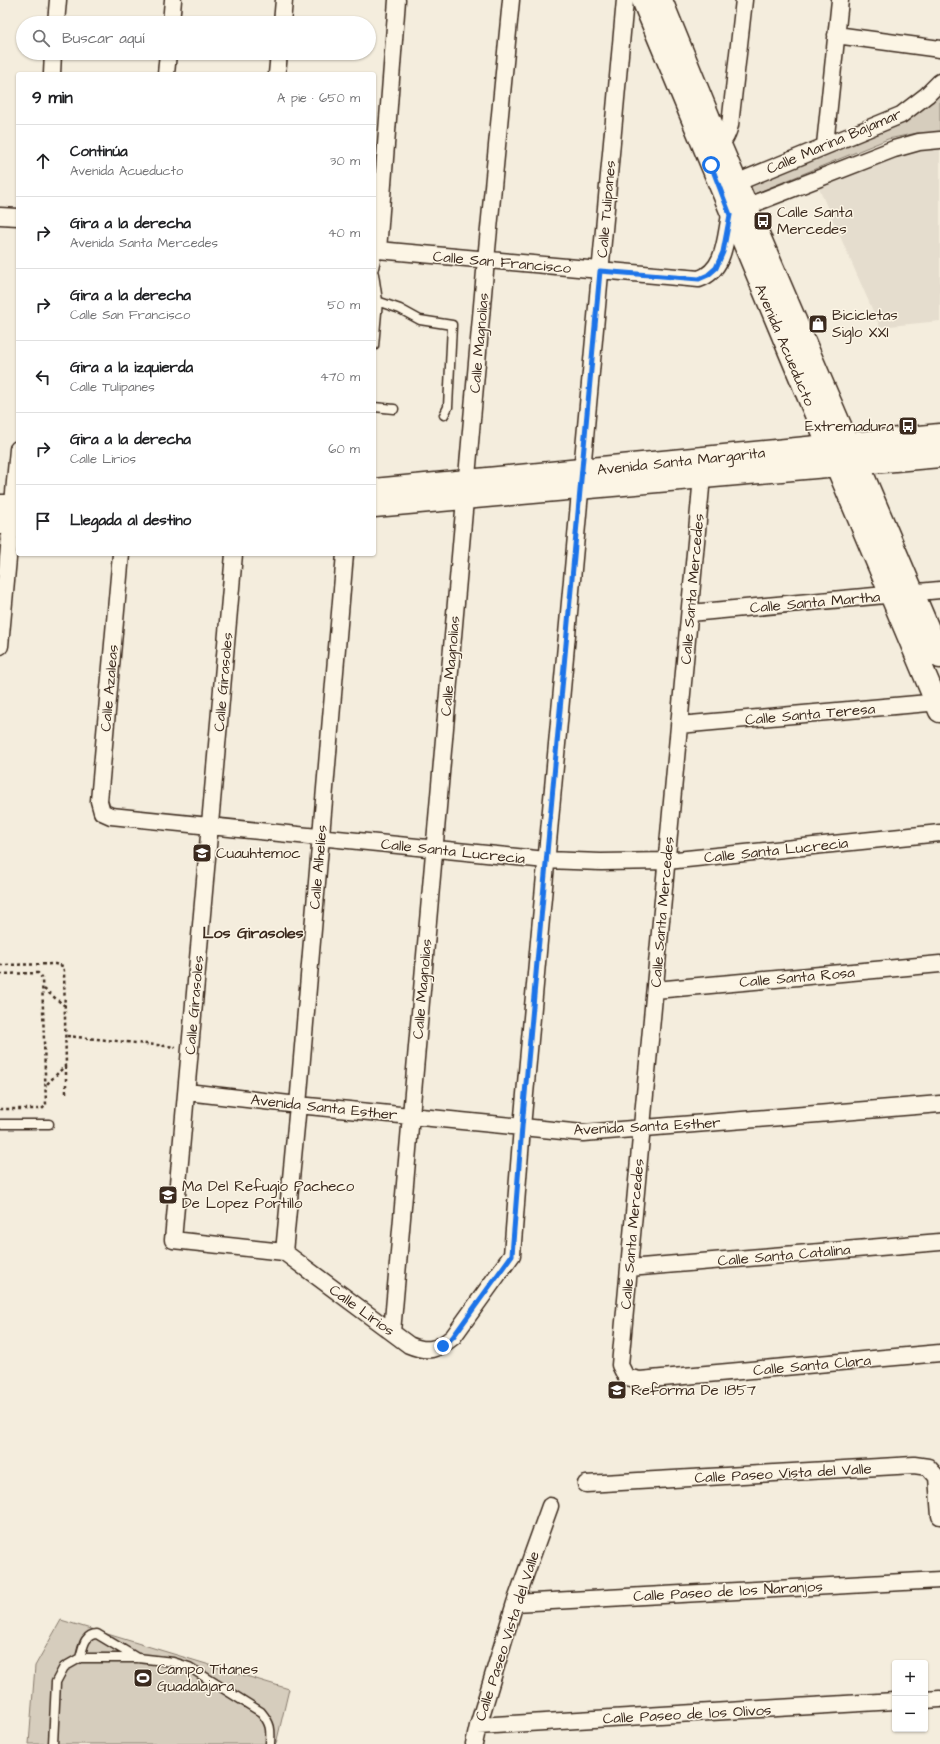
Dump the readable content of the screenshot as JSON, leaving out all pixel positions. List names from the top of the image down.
{
  "streets": {
    "main road": ["Avenida Acueducto", "Avenida Santa Margarita"],
    "street": [
      "Calle Marina Bajamar",
      "Calle Tulipanes",
      "Calle San Francisco",
      "Calle Magnolias",
      "Calle Santa Mercedes",
      "Calle Santa Martha",
      "Calle Girasoles",
      "Calle Azaleas",
      "Calle Santa Teresa",
      "Calle Santa Lucrecia",
      "Calle Alhelíes",
      "Calle Santa Rosa",
      "Avenida Santa Esther",
      "Calle Santa Catalina",
      "Calle Lirios",
      "Calle Santa Clara",
      "Calle Paseo Vista del Valle",
      "Calle Paseo de los Naranjos",
      "Calle Paseo de los Olivos"
    ]
  },
  "crossings": [
    ["Calle Marina Bajamar", "Calle San Francisco"],
    ["Calle Marina Bajamar", "Avenida Acueducto"],
    ["Calle Tulipanes", "Calle San Francisco"],
    ["Calle Tulipanes", "Avenida Santa Margarita"],
    ["Calle Tulipanes", "Calle Santa Lucrecia"],
    ["Calle Tulipanes", "Avenida Santa Esther"],
    ["Calle Tulipanes", "Calle Lirios"],
    ["Calle San Francisco", "Calle Magnolias"],
    ["Calle San Francisco", "Avenida Acueducto"],
    ["Calle Magnolias", "Avenida Santa Margarita"],
    ["Calle Magnolias", "Calle Santa Lucrecia"],
    ["Calle Magnolias", "Avenida Santa Esther"],
    ["Calle Magnolias", "Calle Lirios"],
    ["Avenida Acueducto", "Avenida Santa Margarita"],
    ["Avenida Acueducto", "Calle Santa Martha"],
    ["Avenida Acueducto", "Calle Santa Teresa"],
    ["Avenida Santa Margarita", "Calle Santa Mercedes"],
    ["Calle Santa Mercedes", "Calle Santa Martha"],
    ["Calle Santa Mercedes", "Calle Santa Teresa"],
    ["Calle Santa Mercedes", "Calle Santa Lucrecia"],
    ["Calle Santa Mercedes", "Calle Santa Rosa"],
    ["Calle Santa Mercedes", "Avenida Santa Esther"],
    ["Calle Santa Mercedes", "Calle Santa Catalina"],
    ["Calle Santa Mercedes", "Calle Santa Clara"],
    ["Calle Girasoles", "Calle Santa Lucrecia"],
    ["Calle Girasoles", "Calle Alhelíes"],
    ["Calle Girasoles", "Avenida Santa Esther"],
    ["Calle Girasoles", "Calle Lirios"],
    ["Calle Azaleas", "Calle Santa Lucrecia"],
    ["Calle Santa Lucrecia", "Calle Alhelíes"],
    ["Calle Alhelíes", "Avenida Santa Esther"],
    ["Calle Alhelíes", "Calle Lirios"],
    ["Calle Paseo Vista del Valle", "Calle Paseo de los Naranjos"],
    ["Calle Paseo Vista del Valle", "Calle Paseo de los Olivos"]
  ],
  "districts": ["Los Girasoles"],
  "places": {
    "bus stop": ["Calle Santa Mercedes", "Extremadura"],
    "shop": ["Bicicletas Siglo XXI"],
    "school or university": ["Cuauhtemoc", "Ma Del Refugio Pacheco De Lopez Portillo", "Reforma De 1857"],
    "sports": ["Campo Titanes Guadalajara"]
  },
  "page": {
    "search": "Buscar aquí",
    "heading": ["9 min", "A pie · 650 m"],
    "list": [
      ["Continúa", "Avenida Acueducto", "30 m"],
      ["Gira a la derecha", "Avenida Santa Mercedes", "40 m"],
      ["Gira a la derecha", "Calle San Francisco", "50 m"],
      ["Gira a la izquierda", "Calle Tulipanes", "470 m"],
      ["Gira a la derecha", "Calle Lirios", "60 m"],
      "Llegada al destino"
    ],
    "map_buttons": ["+", "−"]
  }
}
